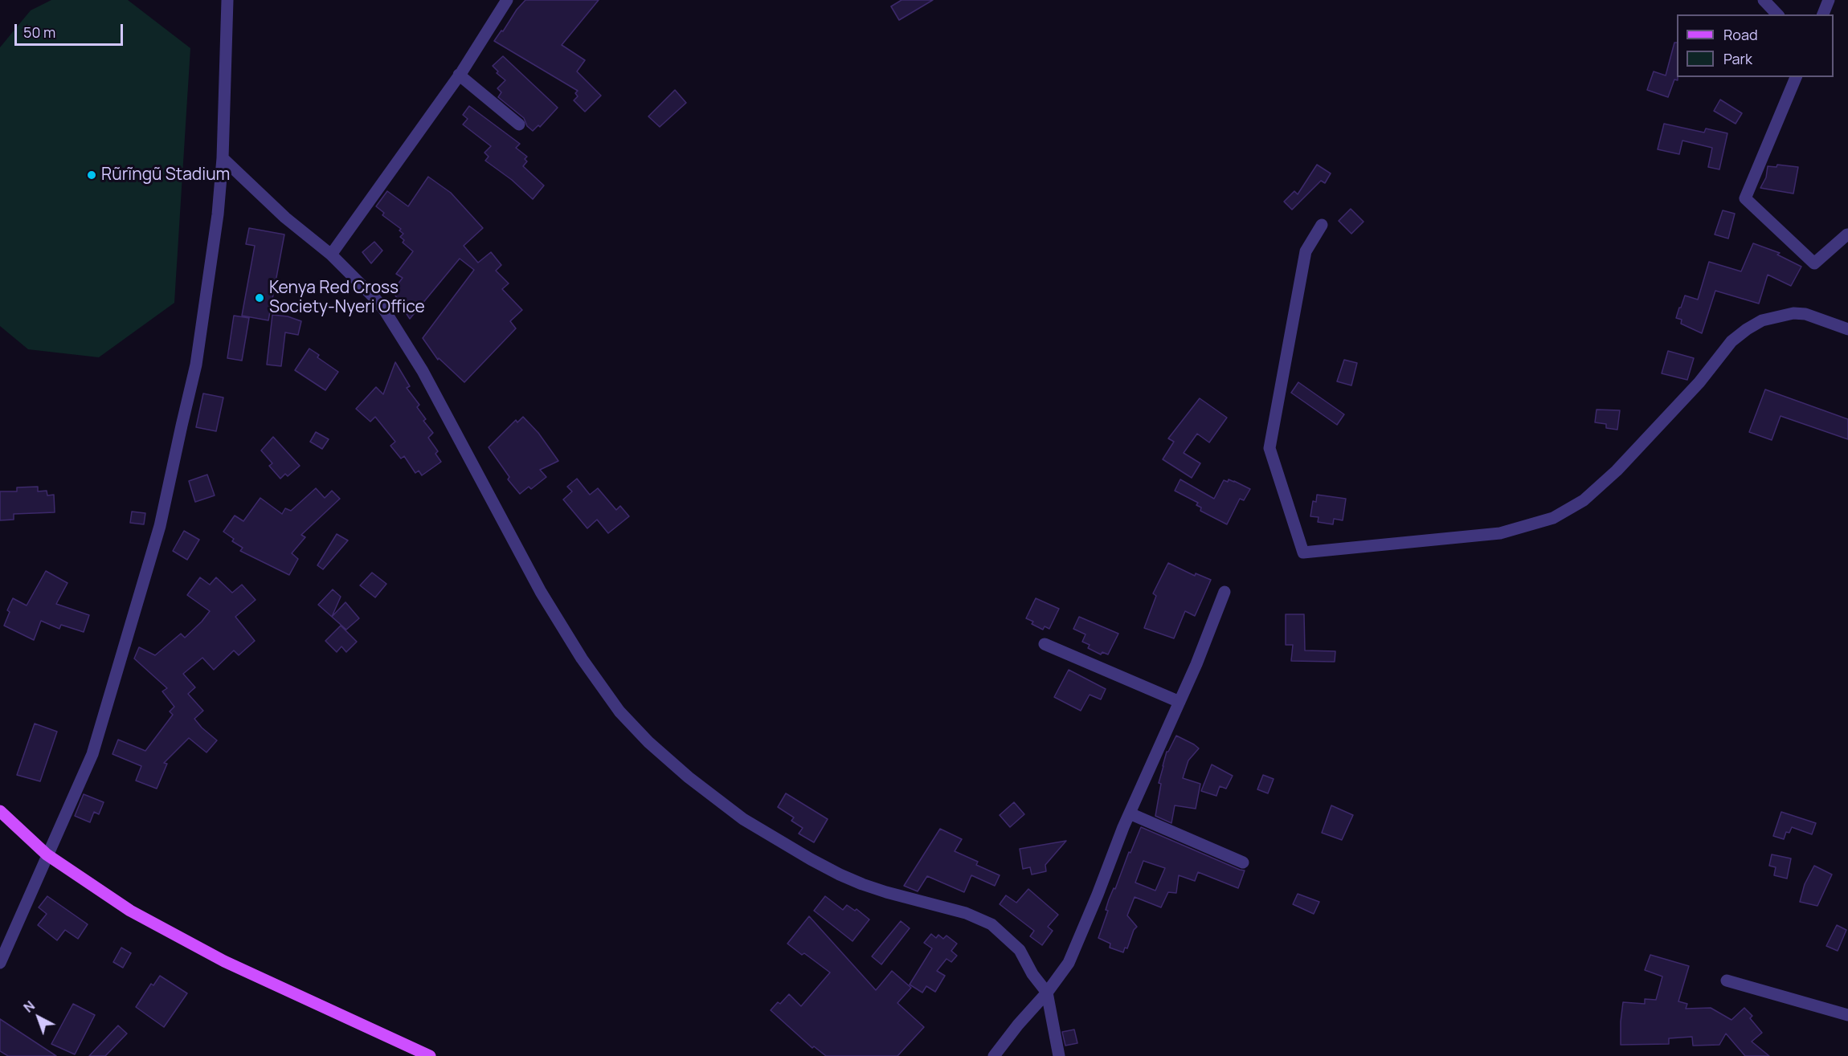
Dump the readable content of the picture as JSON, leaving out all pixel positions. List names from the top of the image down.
{
  "places": ["Rũrĩngũ Stadium", "Kenya Red Cross Society-Nyeri Office"],
  "legend": ["Road", "Park"],
  "scale_bar": "50 m",
  "north": "top left"
}
